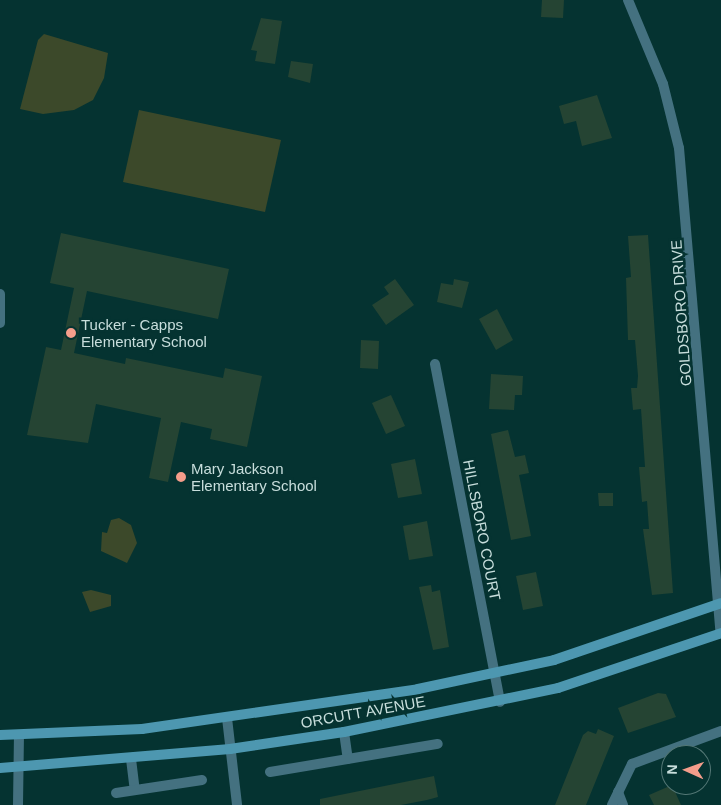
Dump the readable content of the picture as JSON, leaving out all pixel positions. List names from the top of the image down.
{
  "streets": {
    "main road": ["ORCUTT AVENUE"],
    "street": ["GOLDSBORO DRIVE", "HILLSBORO COURT"]
  },
  "crossings": [
    ["GOLDSBORO DRIVE", "ORCUTT AVENUE"],
    ["HILLSBORO COURT", "ORCUTT AVENUE"]
  ],
  "places": ["Tucker - Capps Elementary School", "Mary Jackson Elementary School"],
  "north": "left"
}
